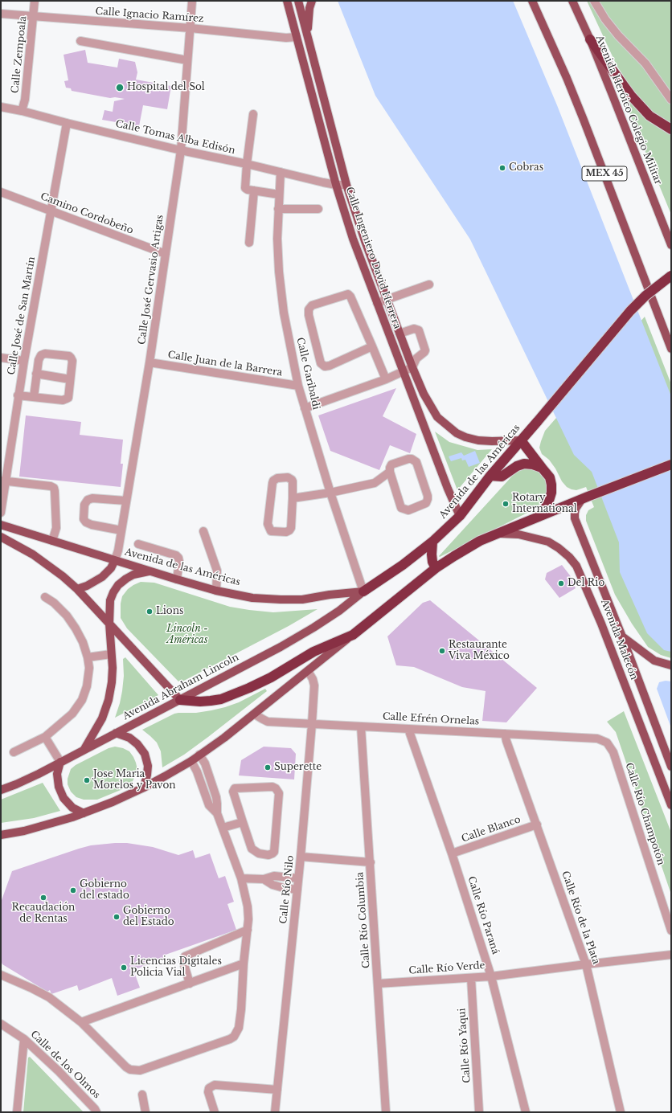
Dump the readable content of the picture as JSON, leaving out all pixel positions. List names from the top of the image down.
{
  "streets": {
    "highway": ["Avenida de las Américas"],
    "main road": [
      "Avenida Heróico Colegio Militar",
      "MEX 45",
      "Calle Ingeniero David Herrera",
      "Avenida Malecón",
      "Avenida Abraham Lincoln"
    ],
    "street": [
      "Calle Ignacio Ramírez",
      "Calle Zempoala",
      "Calle Tomas Alba Edisón",
      "Camino Cordobeño",
      "Calle José Gervasio Artigas",
      "Calle José de San Martín",
      "Calle Juan de la Barrera",
      "Calle Garibaldi",
      "Calle Efrén Ornelas",
      "Calle Río Champotón",
      "Calle Blanco",
      "Calle Río Nilo",
      "Calle Río Paraná",
      "Calle Río de la Plata",
      "Calle Río Columbia",
      "Calle Río Verde",
      "Calle Río Yaqui",
      "Calle de los Olmos"
    ]
  },
  "crossings": [
    ["Calle Ignacio Ramírez", "Calle Zempoala"],
    ["Calle Ignacio Ramírez", "Calle Ingeniero David Herrera"],
    ["Calle Ignacio Ramírez", "Calle José Gervasio Artigas"],
    ["Calle Zempoala", "Calle Tomas Alba Edisón"],
    ["Calle Tomas Alba Edisón", "Calle Ingeniero David Herrera"],
    ["Calle Tomas Alba Edisón", "Calle José Gervasio Artigas"],
    ["Calle Tomas Alba Edisón", "Calle José de San Martín"],
    ["Calle Tomas Alba Edisón", "Calle Garibaldi"],
    ["Camino Cordobeño", "Calle José Gervasio Artigas"],
    ["Camino Cordobeño", "Calle José de San Martín"],
    ["Calle Ingeniero David Herrera", "Avenida de las Américas"],
    ["Calle José Gervasio Artigas", "Calle Juan de la Barrera"],
    ["Calle José Gervasio Artigas", "Avenida de las Américas"],
    ["Calle Juan de la Barrera", "Calle Garibaldi"],
    ["Calle Garibaldi", "Avenida de las Américas"],
    ["Calle Garibaldi", "Avenida Abraham Lincoln"],
    ["Avenida de las Américas", "Avenida Abraham Lincoln"],
    ["Calle Efrén Ornelas", "Calle Río Champotón"],
    ["Calle Efrén Ornelas", "Calle Río Nilo"],
    ["Calle Efrén Ornelas", "Calle Río Paraná"],
    ["Calle Efrén Ornelas", "Calle Río de la Plata"],
    ["Calle Efrén Ornelas", "Calle Río Columbia"],
    ["Calle Blanco", "Calle Río Paraná"],
    ["Calle Blanco", "Calle Río de la Plata"],
    ["Calle Río Paraná", "Calle Río Verde"],
    ["Calle Río de la Plata", "Calle Río Verde"],
    ["Calle Río Columbia", "Calle Río Verde"],
    ["Calle Río Verde", "Calle Río Yaqui"]
  ],
  "parks": ["Lincoln - Américas"],
  "places": [
    "Hospital del Sol",
    "Cobras",
    "Rotary International",
    "Del Rio",
    "Lions",
    "Restaurante Viva México",
    "Superette",
    "Jose Maria Morelos y Pavon",
    "Gobierno del estado",
    "Recaudación de Rentas",
    "Gobierno del Estado",
    "Licencias Digitales Policia Vial"
  ]
}
